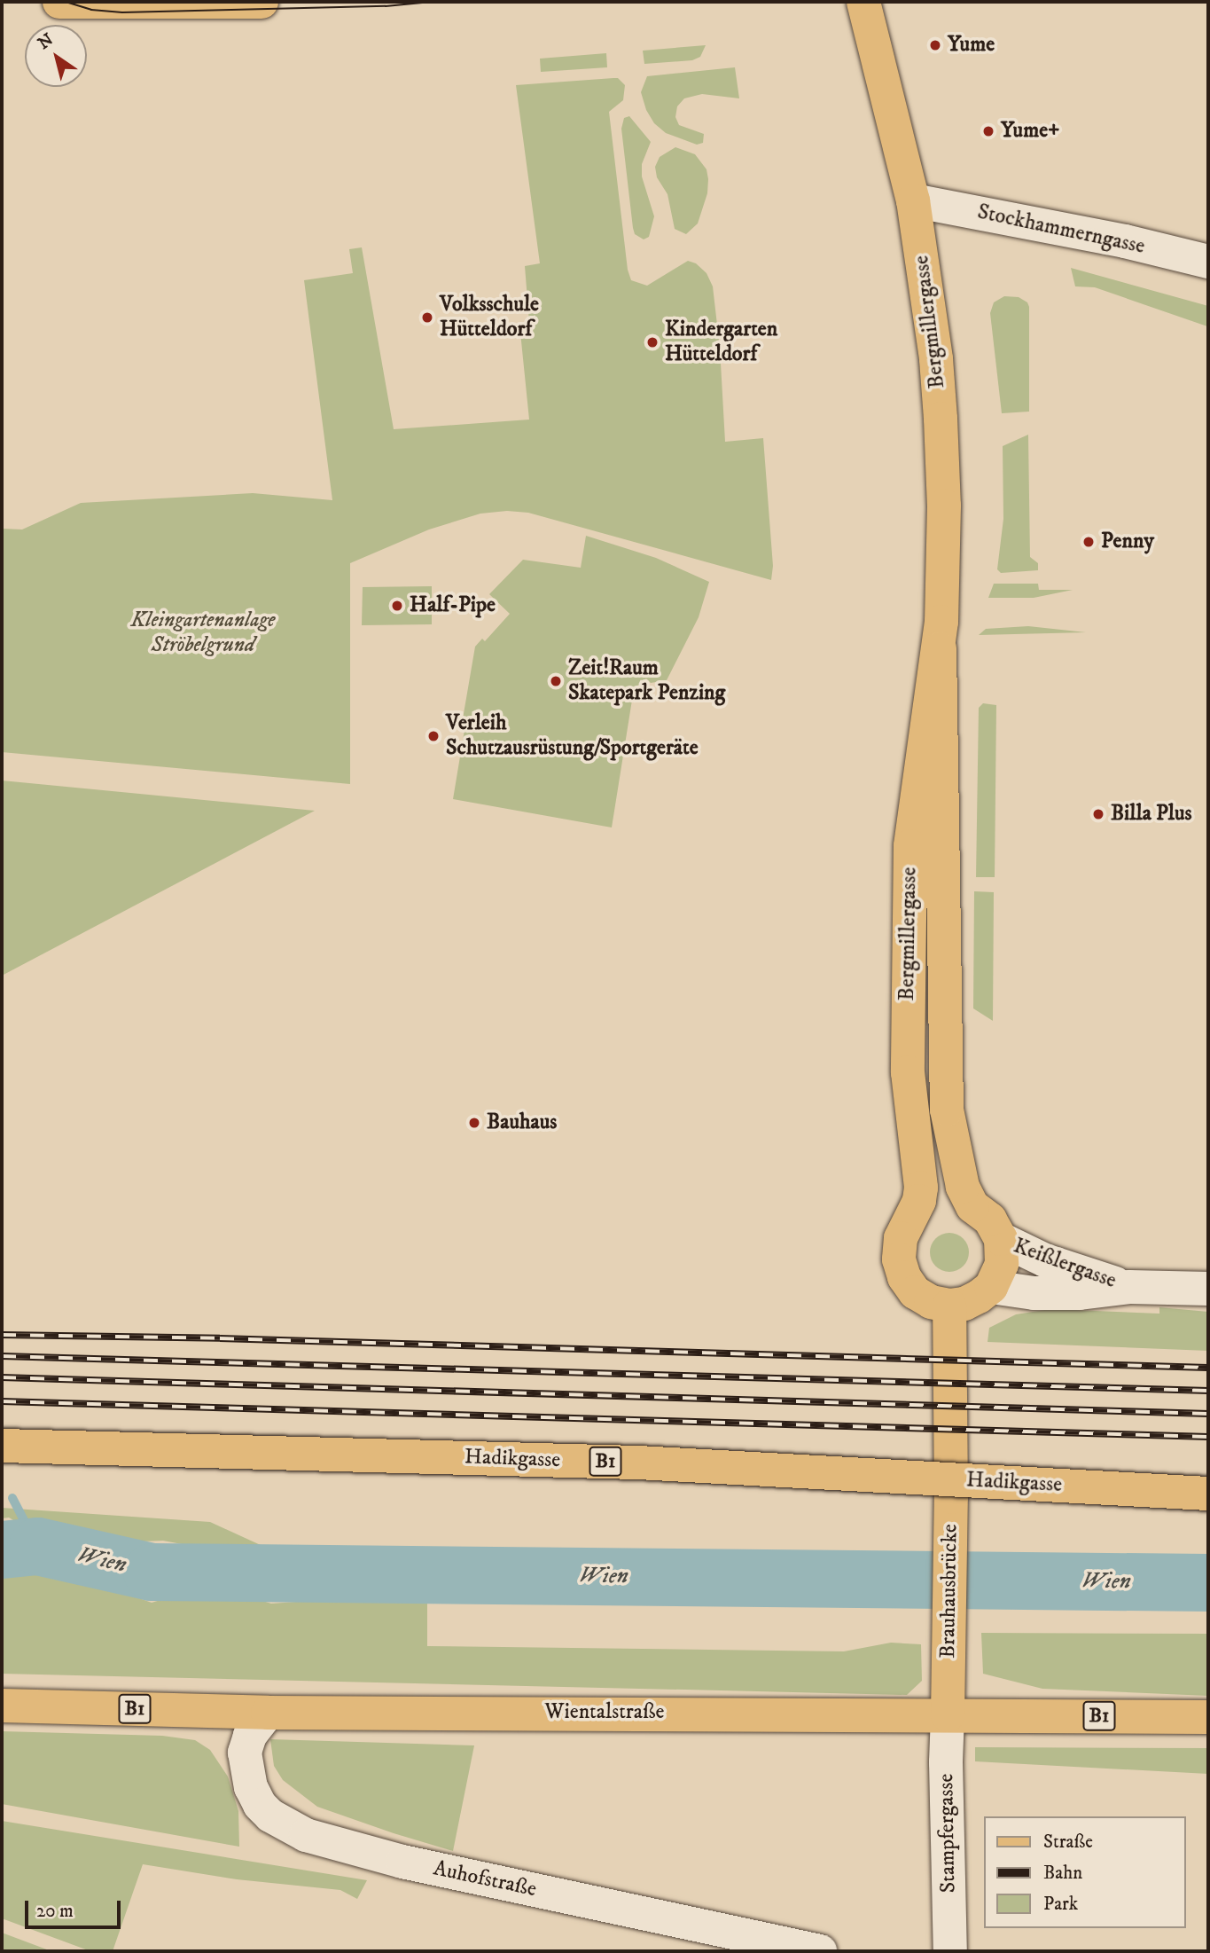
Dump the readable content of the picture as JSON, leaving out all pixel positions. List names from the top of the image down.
{
  "streets": {
    "main road": [
      "Bergmillergasse",
      "Hadikgasse",
      "B1",
      "Brauhausbrücke",
      "Wientalstraße"
    ],
    "street": [
      "Stockhammerngasse",
      "Keißlergasse",
      "Stampfergasse",
      "Auhofstraße"
    ]
  },
  "crossings": [
    ["Stockhammerngasse", "Bergmillergasse"],
    ["Bergmillergasse", "Keißlergasse"],
    ["Bergmillergasse", "Brauhausbrücke"],
    ["Keißlergasse", "Brauhausbrücke"],
    ["Brauhausbrücke", "Wientalstraße"],
    ["Brauhausbrücke", "Stampfergasse"],
    ["Wientalstraße", "Stampfergasse"],
    ["Wientalstraße", "Auhofstraße"]
  ],
  "water": ["Wien"],
  "parks": ["Kleingartenanlage Ströbelgrund"],
  "places": [
    "Yume",
    "Yume+",
    "Volksschule Hütteldorf",
    "Kindergarten Hütteldorf",
    "Penny",
    "Half-Pipe",
    "Zeit!Raum Skatepark Penzing",
    "Verleih Schutzausrüstung/Sportgeräte",
    "Billa Plus",
    "Bauhaus"
  ],
  "legend": ["Straße", "Bahn", "Park"],
  "scale_bar": "20 m",
  "north": "top left"
}
